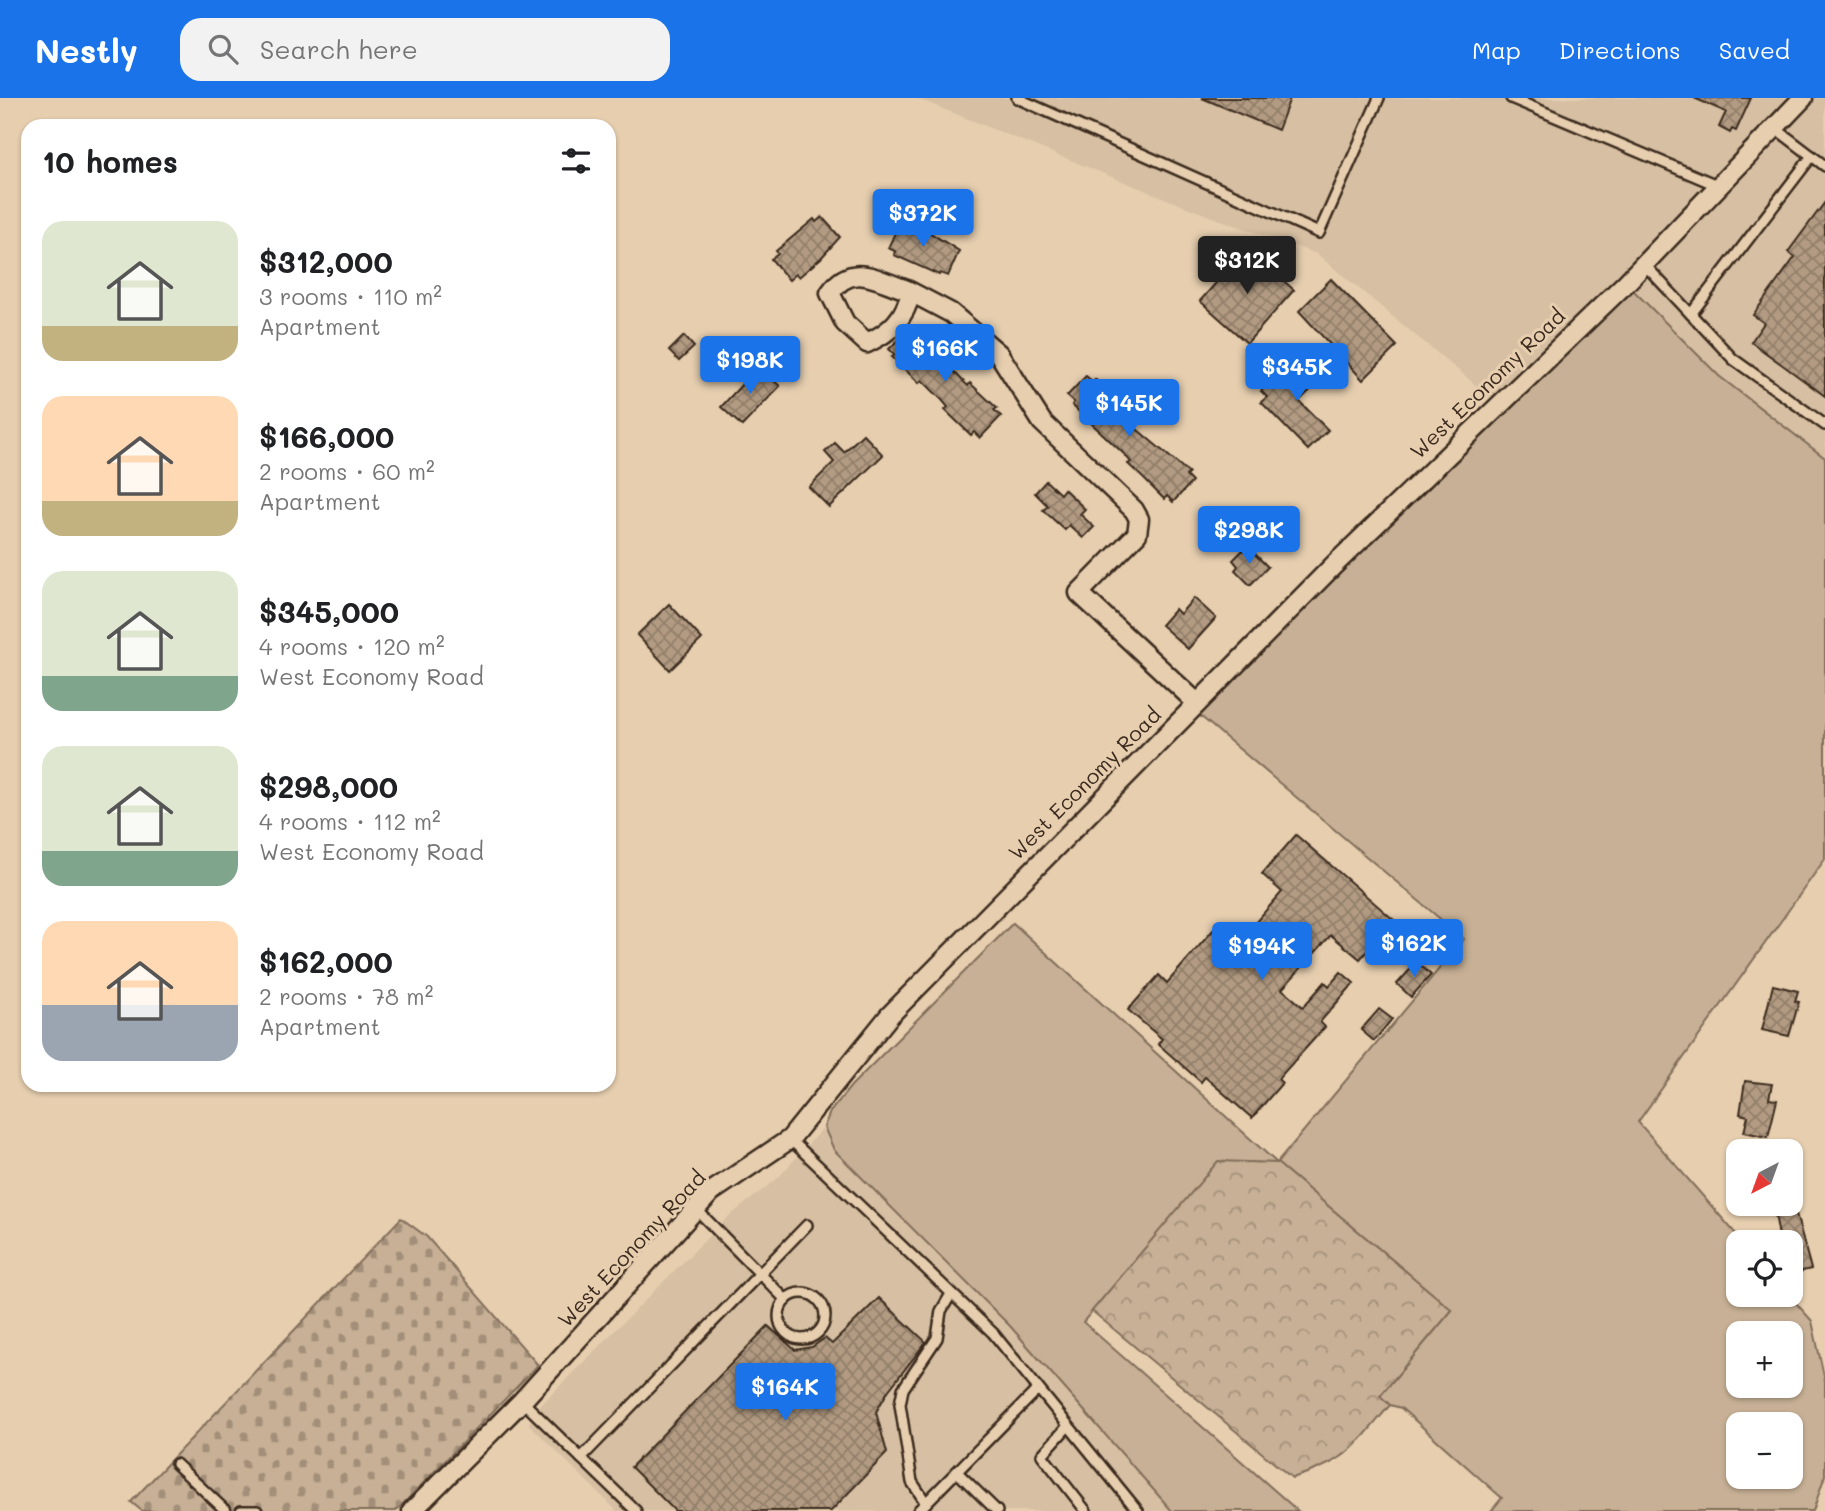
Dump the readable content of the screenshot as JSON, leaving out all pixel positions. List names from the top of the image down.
{
  "streets": {
    "street": ["West Economy Road"]
  },
  "north": "bottom left",
  "page": {
    "header": "Nestly",
    "search": "Search here",
    "nav": ["Map", "Directions", "Saved"],
    "heading": "10 homes",
    "price": [
      "$372K",
      "$312K",
      "$166K",
      "$198K",
      "$345K",
      "$145K",
      "$298K",
      "$162K",
      "$194K",
      "$164K"
    ],
    "list": [
      {
        "name": "$312,000",
        "note": "3 rooms · 110 m² · Apartment"
      },
      {
        "name": "$166,000",
        "note": "2 rooms · 60 m² · Apartment"
      },
      {
        "name": "$345,000",
        "note": "4 rooms · 120 m² · West Economy Road"
      },
      {
        "name": "$298,000",
        "note": "4 rooms · 112 m² · West Economy Road"
      },
      {
        "name": "$162,000",
        "note": "2 rooms · 78 m² · Apartment"
      }
    ],
    "map_buttons": ["+", "−"]
  }
}
